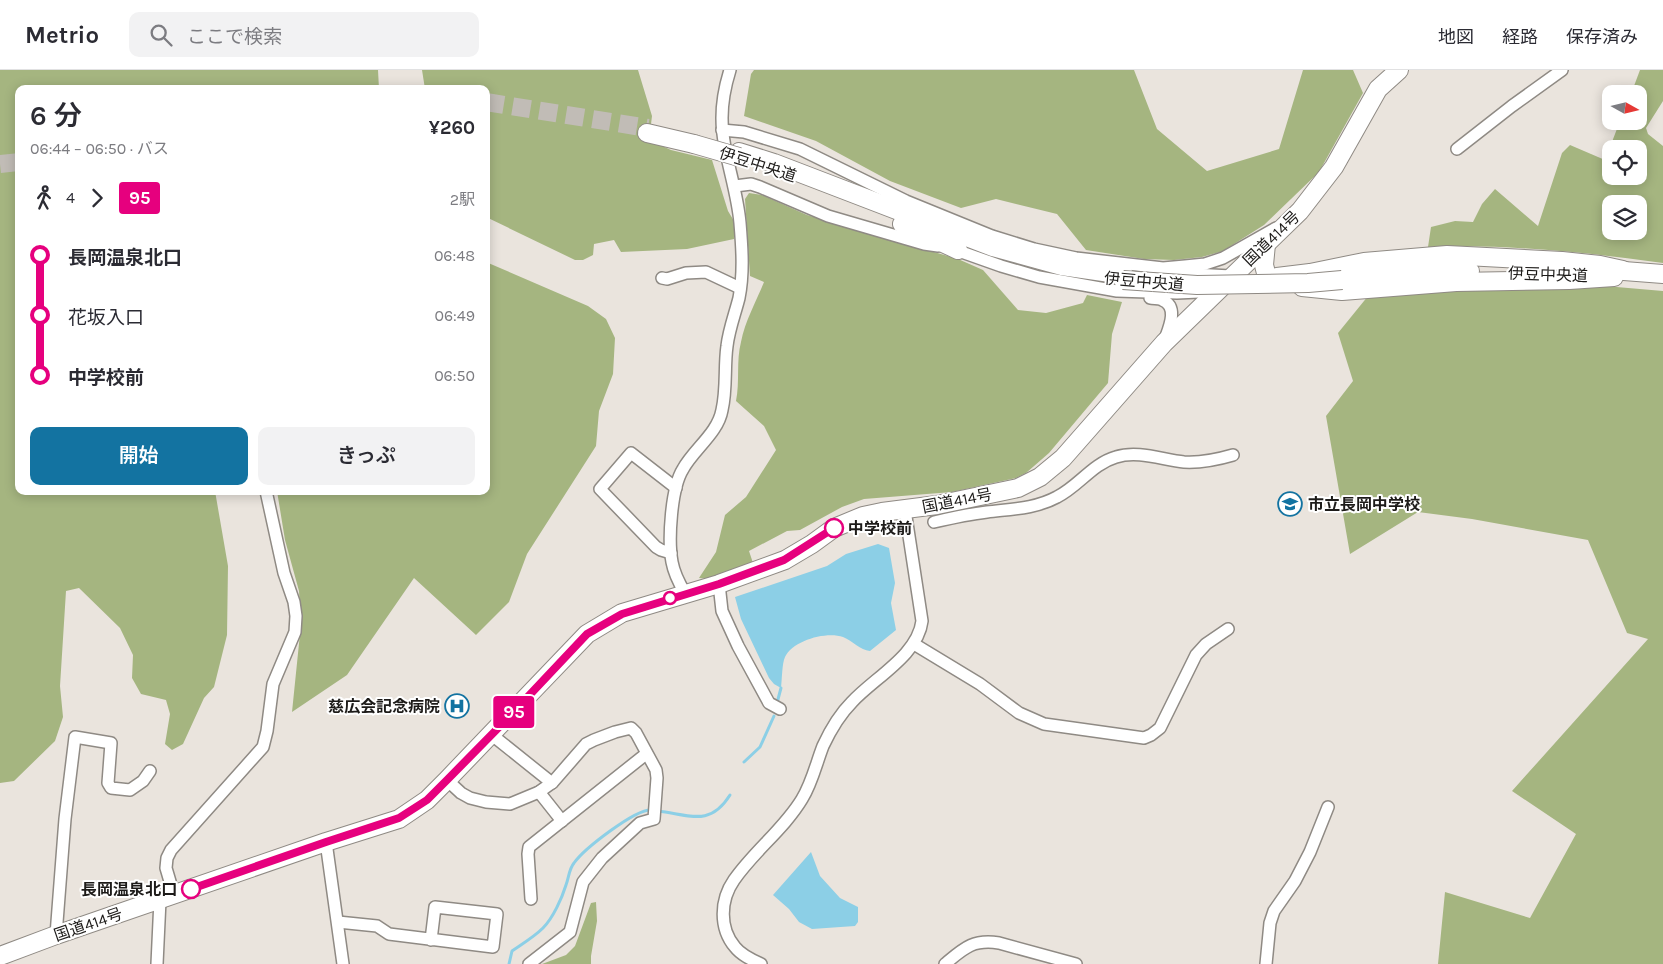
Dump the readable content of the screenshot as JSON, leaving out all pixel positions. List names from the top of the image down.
{
  "streets": {
    "highway": ["伊豆中央道", "国道414号"]
  },
  "places": {
    "school or university": ["市立長岡中学校"],
    "other": ["中学校前", "長岡温泉北口"],
    "hospital": ["慈広会記念病院"]
  },
  "lines": ["bus line 95"],
  "north": "right",
  "page": {
    "header": "Metrio",
    "search": "ここで検索",
    "nav": ["地図", "経路", "保存済み"],
    "on_map": "95",
    "heading": ["6 分", "06:44 – 06:50 · バス", "¥260"],
    "legs": ["4", "95", "2駅"],
    "list": [
      {
        "name": "長岡温泉北口",
        "value": "06:48"
      },
      {
        "name": "花坂入口",
        "value": "06:49"
      },
      {
        "name": "中学校前",
        "value": "06:50"
      }
    ],
    "buttons": ["開始", "きっぷ"]
  }
}
